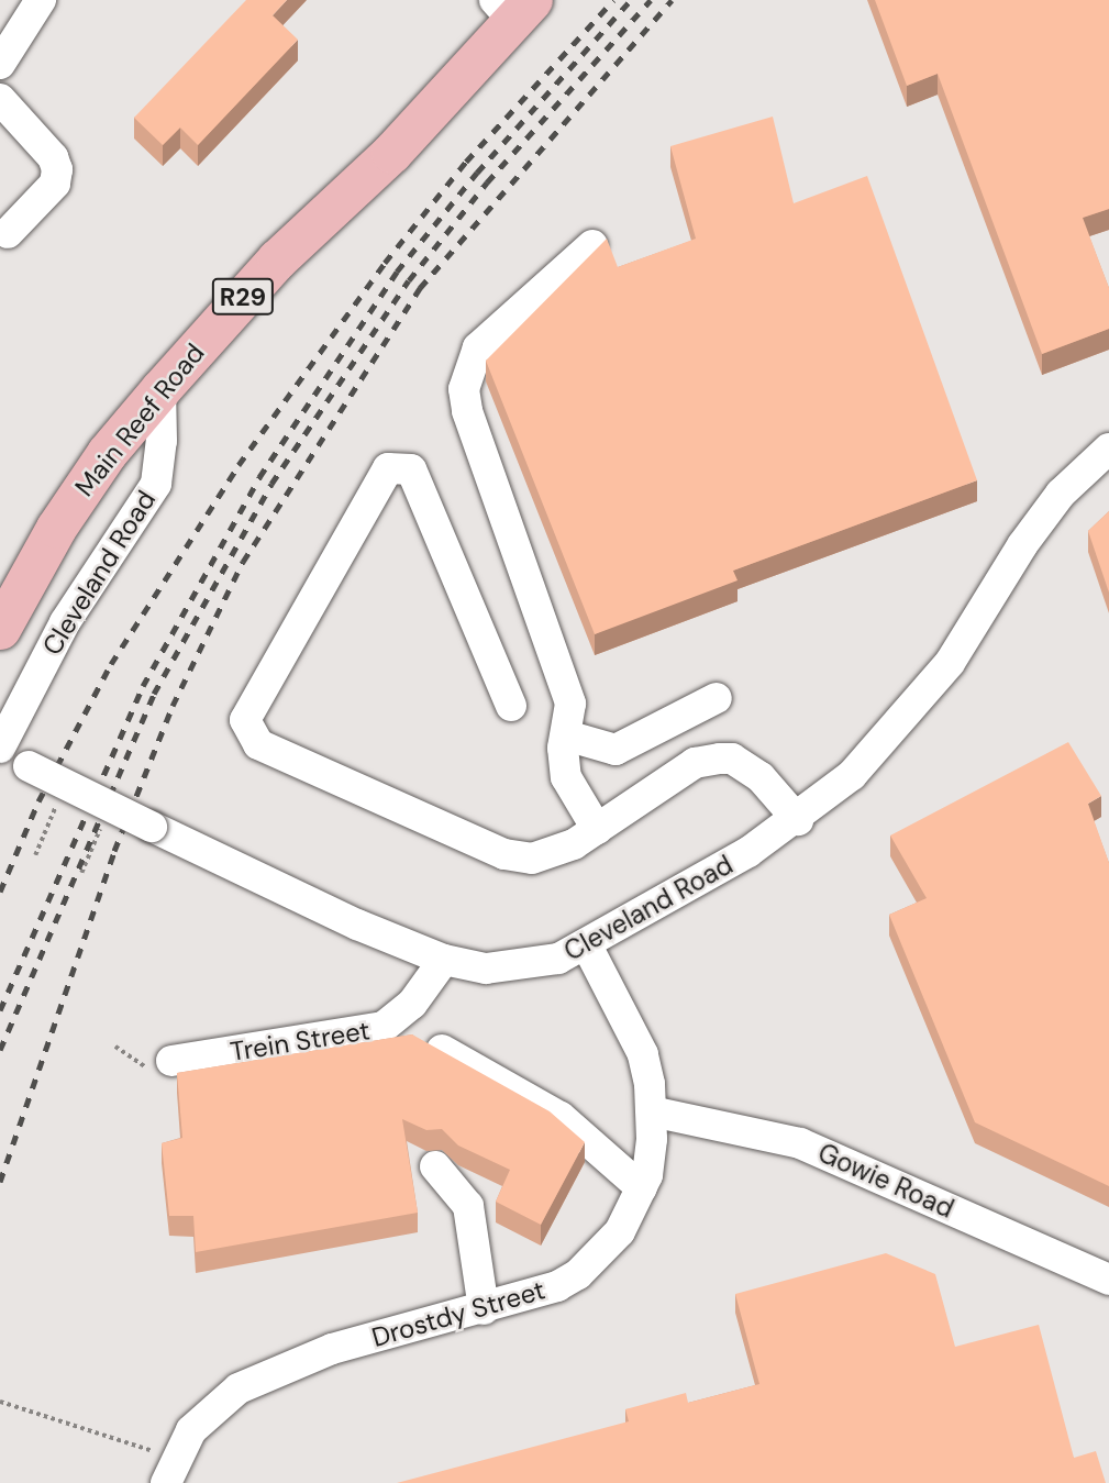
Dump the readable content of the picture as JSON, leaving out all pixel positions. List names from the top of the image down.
{
  "streets": {
    "main road": ["R29", "Main Reef Road"],
    "street": [
      "Cleveland Road",
      "Trein Street",
      "Gowie Road",
      "Drostdy Street"
    ]
  },
  "crossings": [
    ["Main Reef Road", "Cleveland Road"],
    ["Cleveland Road", "Trein Street"],
    ["Cleveland Road", "Drostdy Street"],
    ["Gowie Road", "Drostdy Street"]
  ]
}
